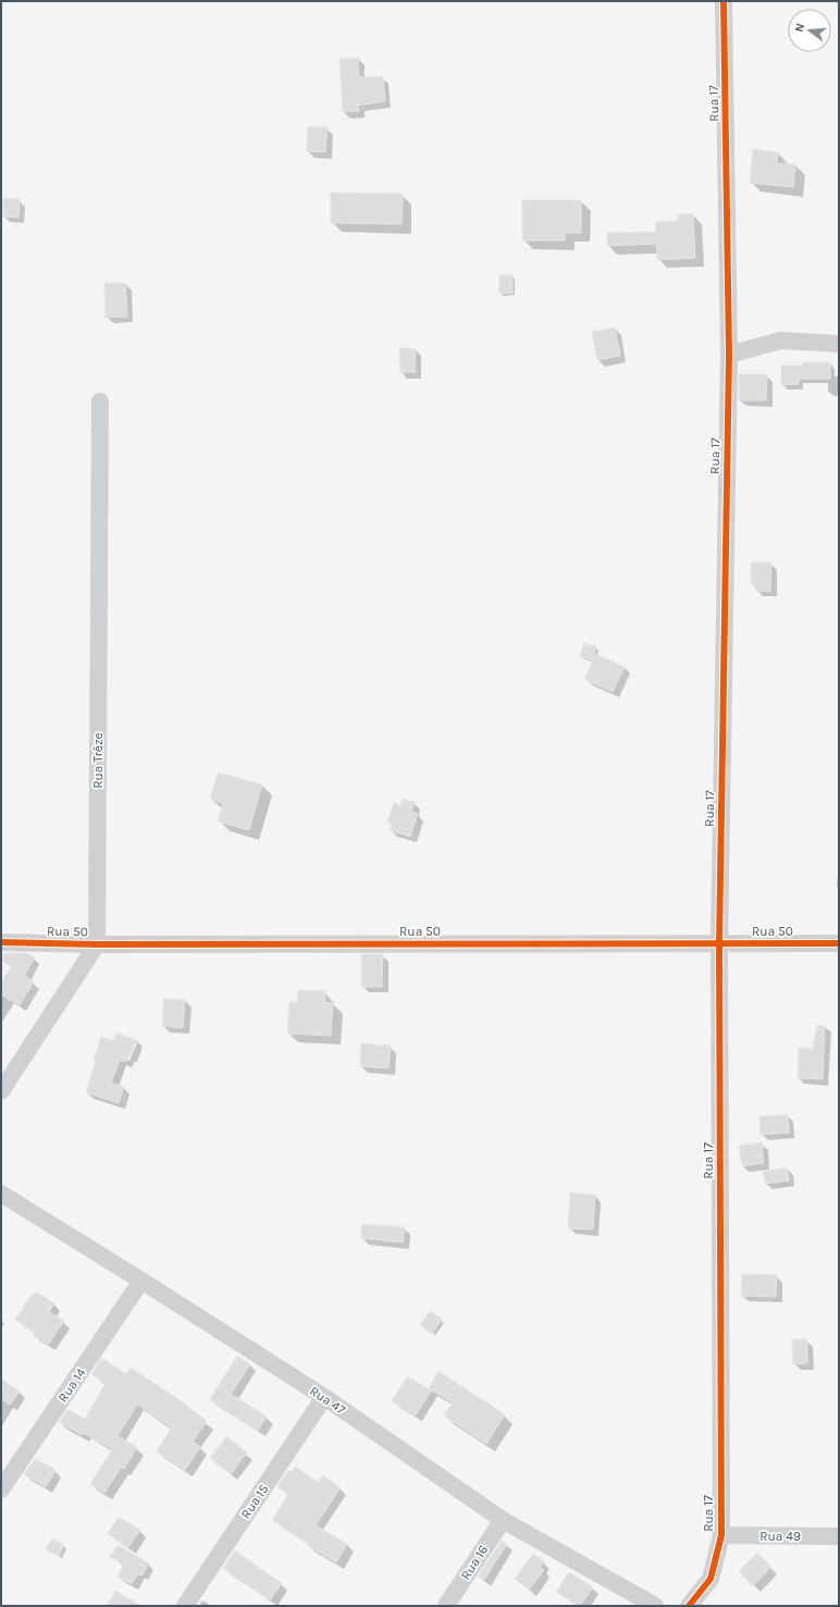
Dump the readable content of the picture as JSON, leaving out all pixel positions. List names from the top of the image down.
{
  "streets": {
    "street": [
      "Rua 17",
      "Rua Trêze",
      "Rua 50",
      "Rua 14",
      "Rua 47",
      "Rua 15",
      "Rua 49",
      "Rua 16"
    ]
  },
  "crossings": [
    ["Rua 17", "Rua 50"],
    ["Rua 17", "Rua 49"],
    ["Rua Trêze", "Rua 50"],
    ["Rua 14", "Rua 47"],
    ["Rua 47", "Rua 15"],
    ["Rua 47", "Rua 16"]
  ],
  "north": "left"
}
